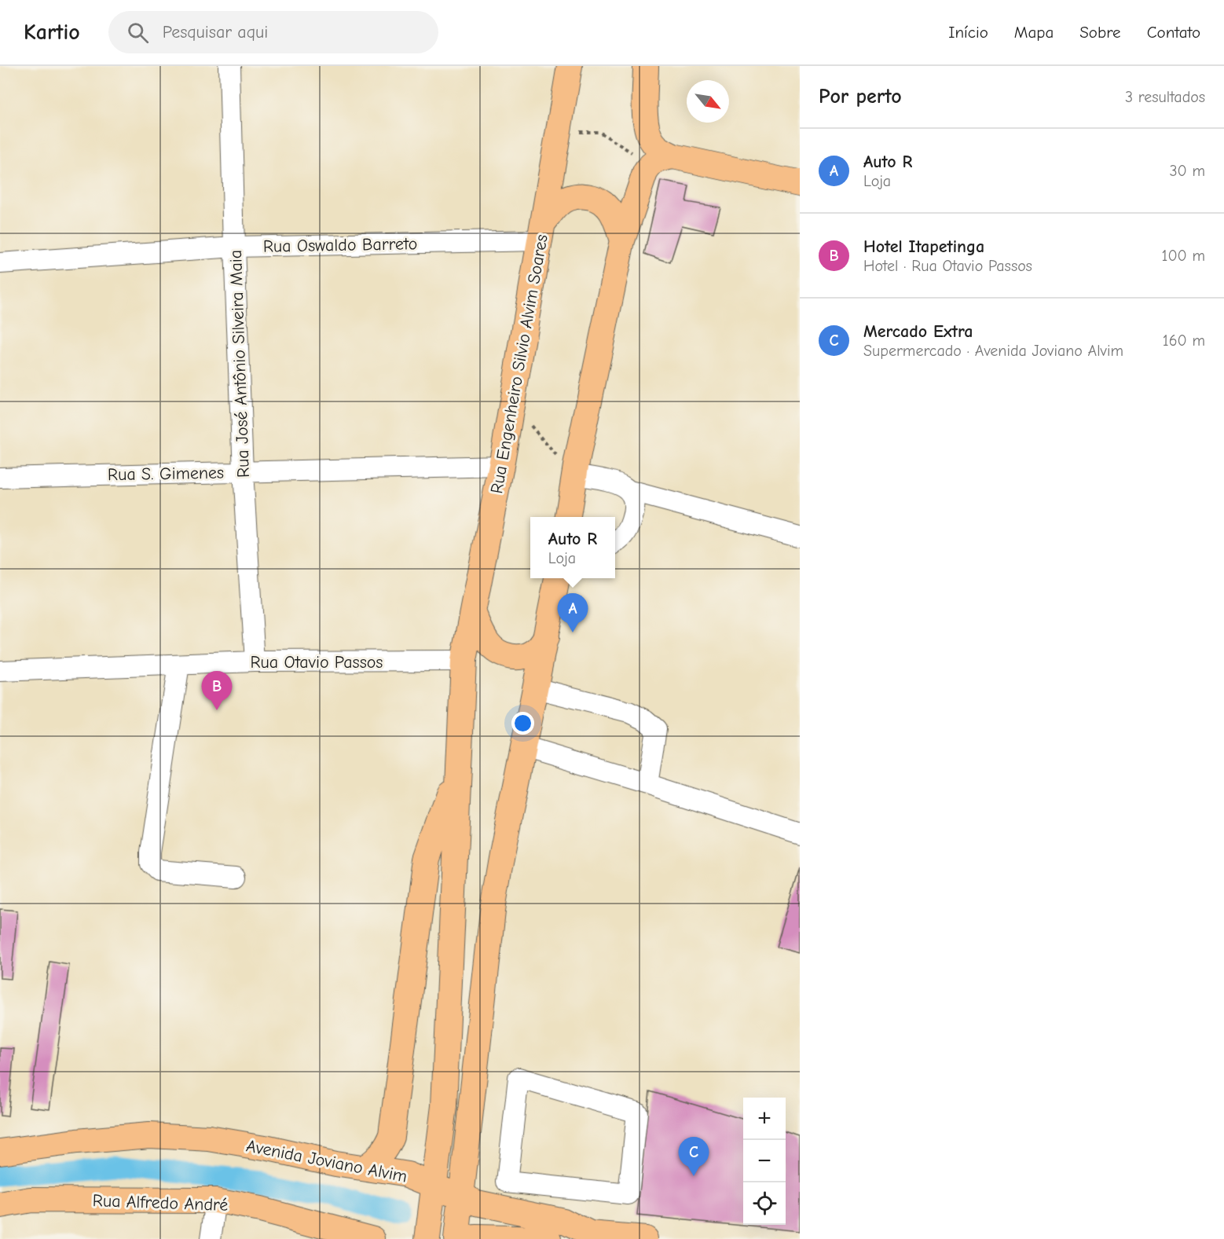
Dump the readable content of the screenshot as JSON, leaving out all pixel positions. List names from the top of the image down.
{
  "streets": {
    "main road": ["Rua Engenheiro Silvio Alvim Soares", "Avenida Joviano Alvim", "Rua Alfredo André"],
    "street": [
      "Rua Oswaldo Barreto",
      "Rua José Antônio Silveira Maia",
      "Rua S. Gimenes",
      "Rua Otavio Passos"
    ]
  },
  "crossings": [
    ["Rua Oswaldo Barreto", "Rua José Antônio Silveira Maia"],
    ["Rua Oswaldo Barreto", "Rua Engenheiro Silvio Alvim Soares"],
    ["Rua José Antônio Silveira Maia", "Rua S. Gimenes"],
    ["Rua José Antônio Silveira Maia", "Rua Otavio Passos"],
    ["Rua Engenheiro Silvio Alvim Soares", "Rua S. Gimenes"],
    ["Rua Engenheiro Silvio Alvim Soares", "Rua Otavio Passos"],
    ["Rua Engenheiro Silvio Alvim Soares", "Avenida Joviano Alvim"]
  ],
  "north": "bottom right",
  "page": {
    "header": "Kartio",
    "search": "Pesquisar aqui",
    "nav": [
      "Início",
      "Mapa",
      "Sobre",
      "Contato"
    ],
    "heading": ["Por perto", "3 resultados"],
    "list": [
      {
        "mark": "A",
        "name": "Auto R",
        "note": "Loja",
        "value": "30 m"
      },
      {
        "mark": "B",
        "name": "Hotel Itapetinga",
        "note": "Hotel · Rua Otavio Passos",
        "value": "100 m"
      },
      {
        "mark": "C",
        "name": "Mercado Extra",
        "note": "Supermercado · Avenida Joviano Alvim",
        "value": "160 m"
      }
    ],
    "popup": ["Auto R", "Loja"],
    "pins": ["A", "B", "C"],
    "map_buttons": ["+", "−"]
  }
}
